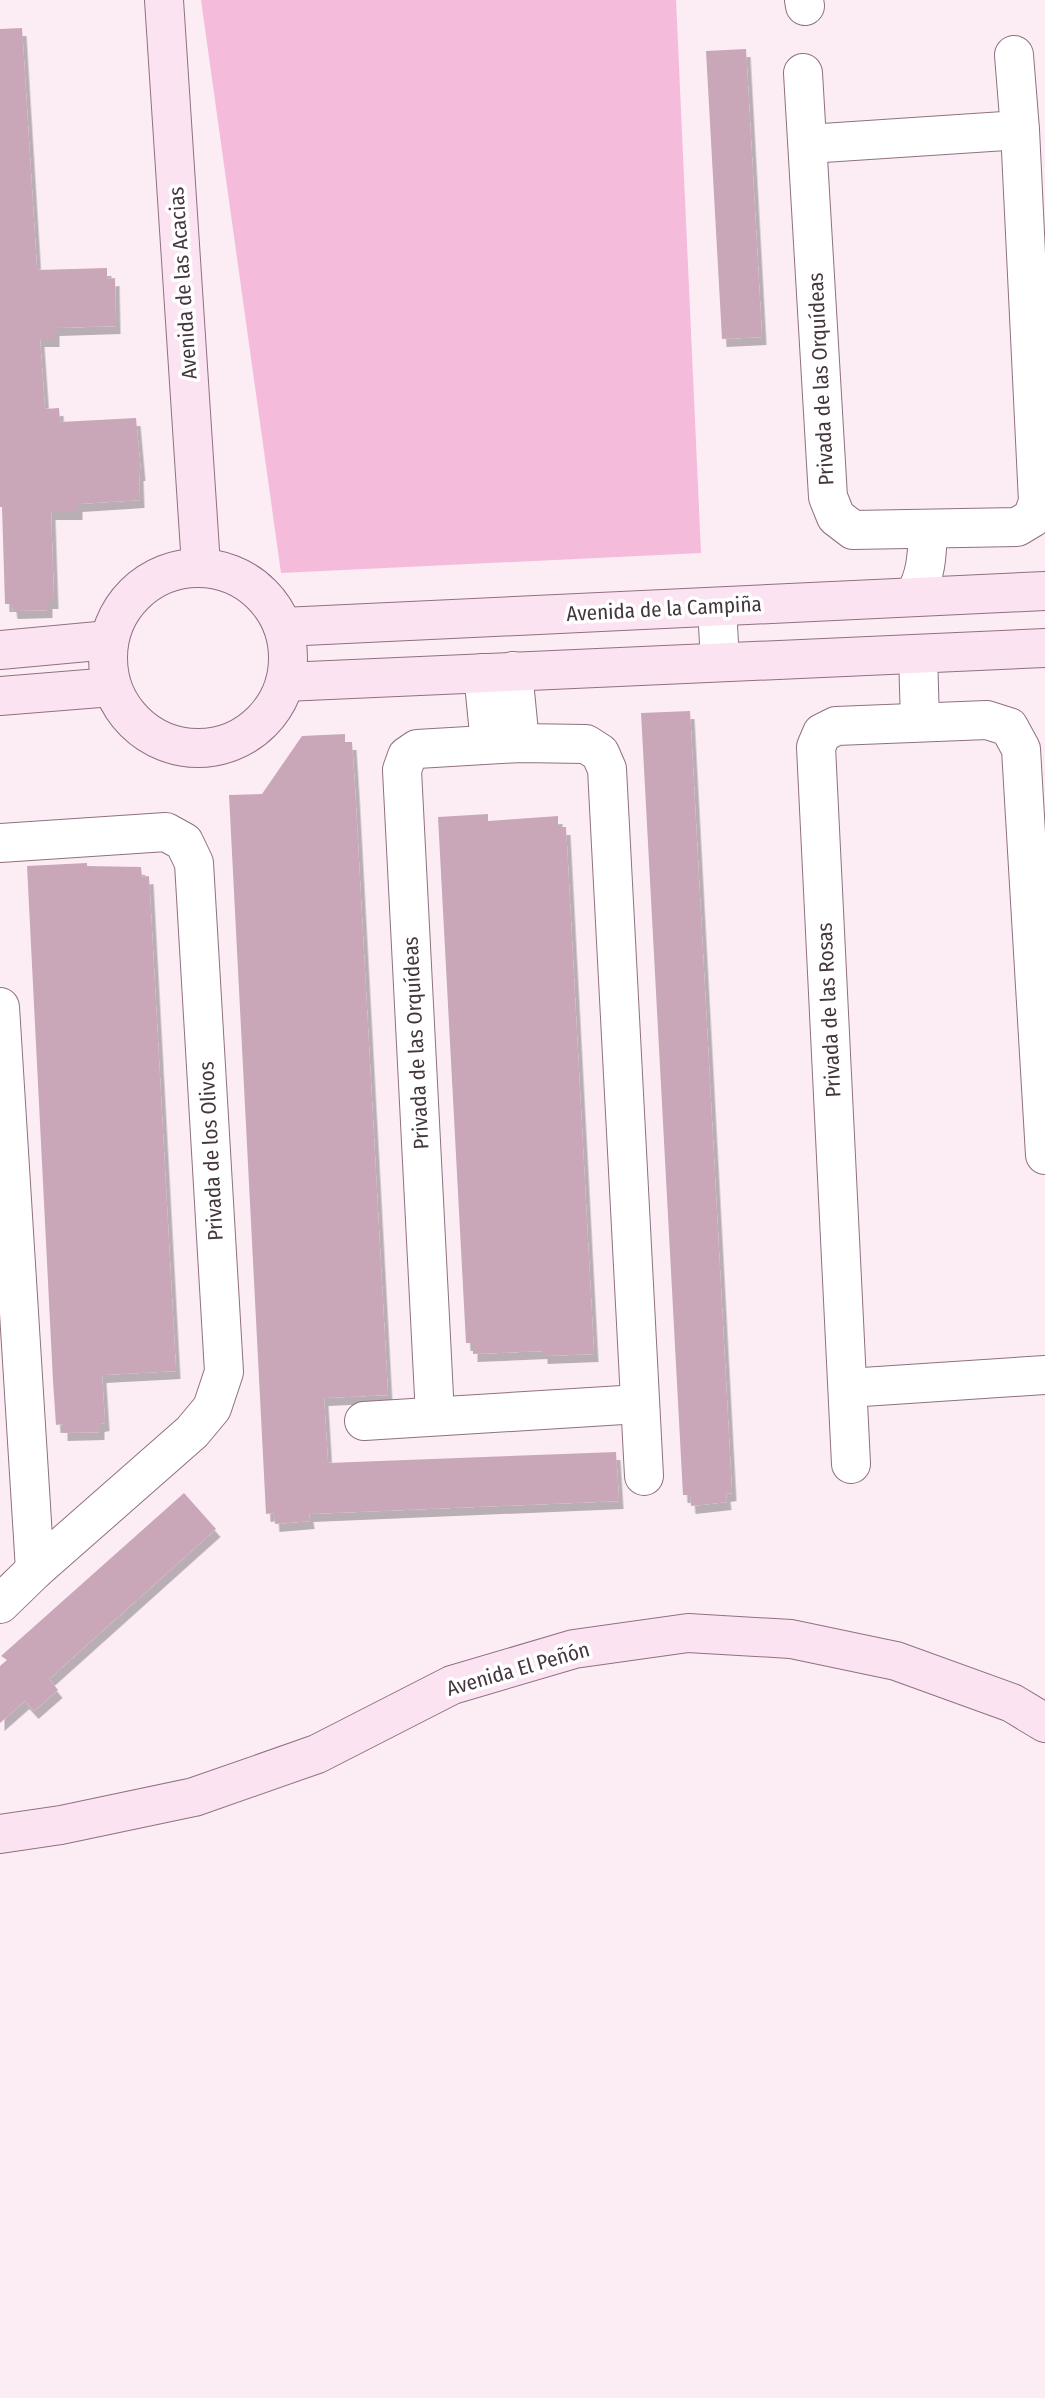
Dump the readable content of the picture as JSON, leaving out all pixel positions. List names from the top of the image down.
{
  "streets": {
    "street": [
      "Avenida de las Acacias",
      "Privada de las Orquídeas",
      "Avenida de la Campiña",
      "Privada de las Rosas",
      "Privada de los Olivos",
      "Avenida El Peñón"
    ]
  },
  "crossings": [
    ["Avenida de las Acacias", "Avenida de la Campiña"]
  ]
}
